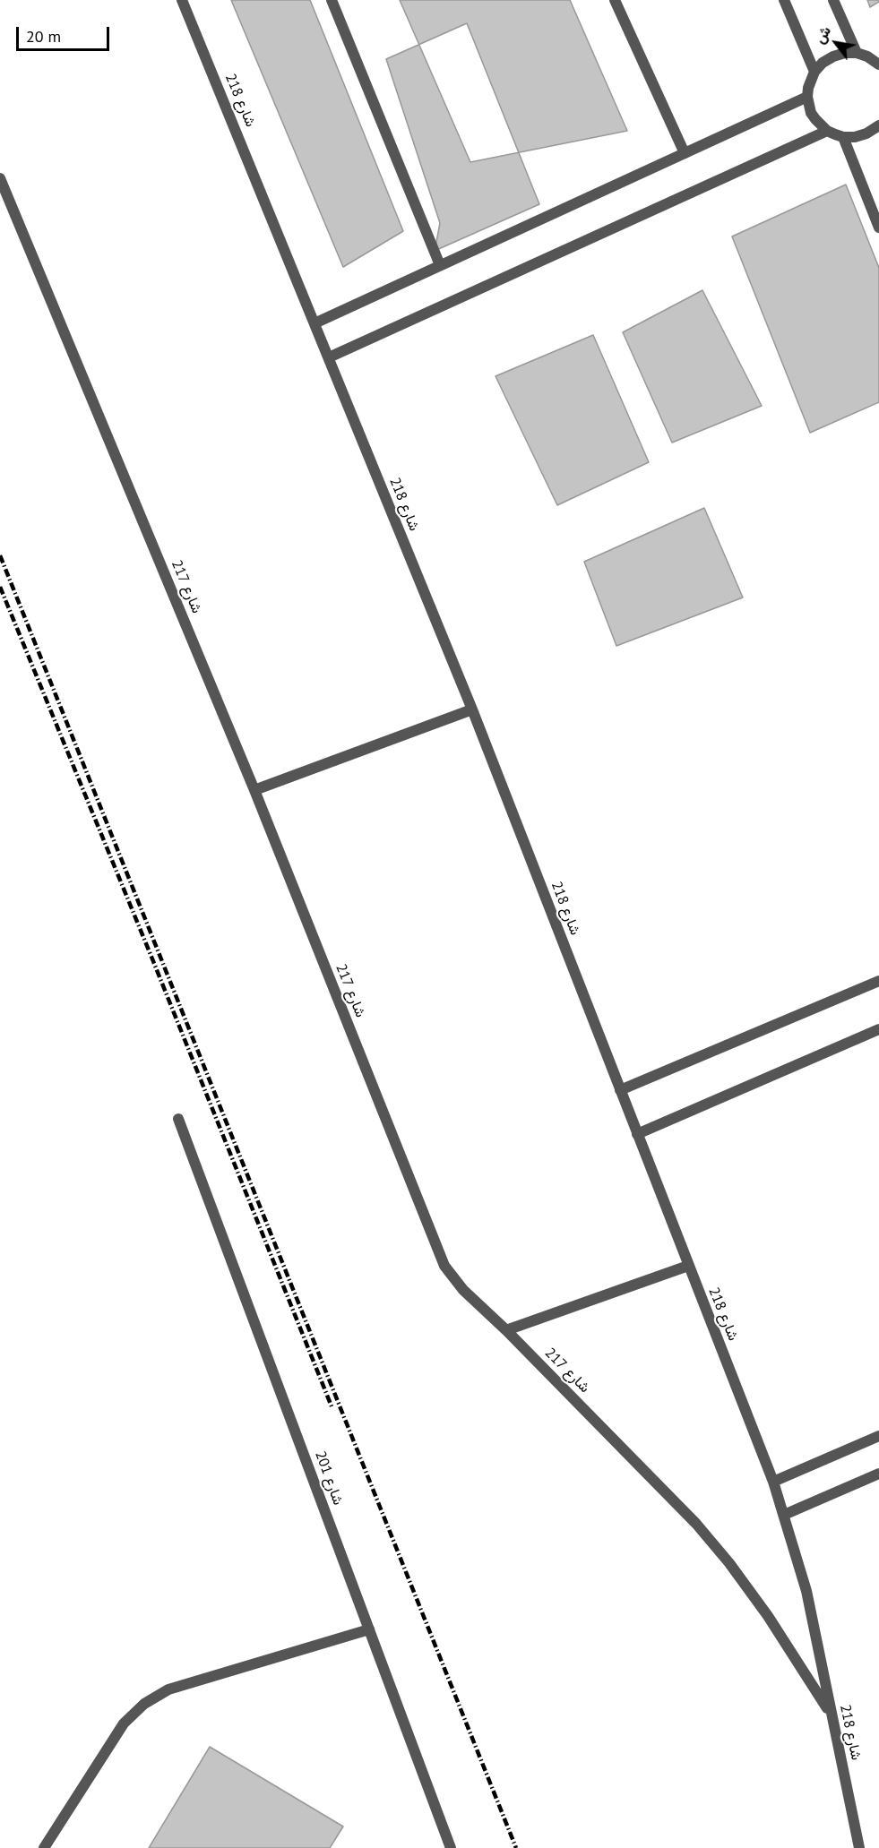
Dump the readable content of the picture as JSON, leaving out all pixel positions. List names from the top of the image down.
{
  "streets": {
    "street": ["شارع 218", "شارع 217", "شارع 201"]
  },
  "crossings": [
    ["شارع 218", "شارع 217"]
  ],
  "scale_bar": "20 m",
  "north": "top left"
}
